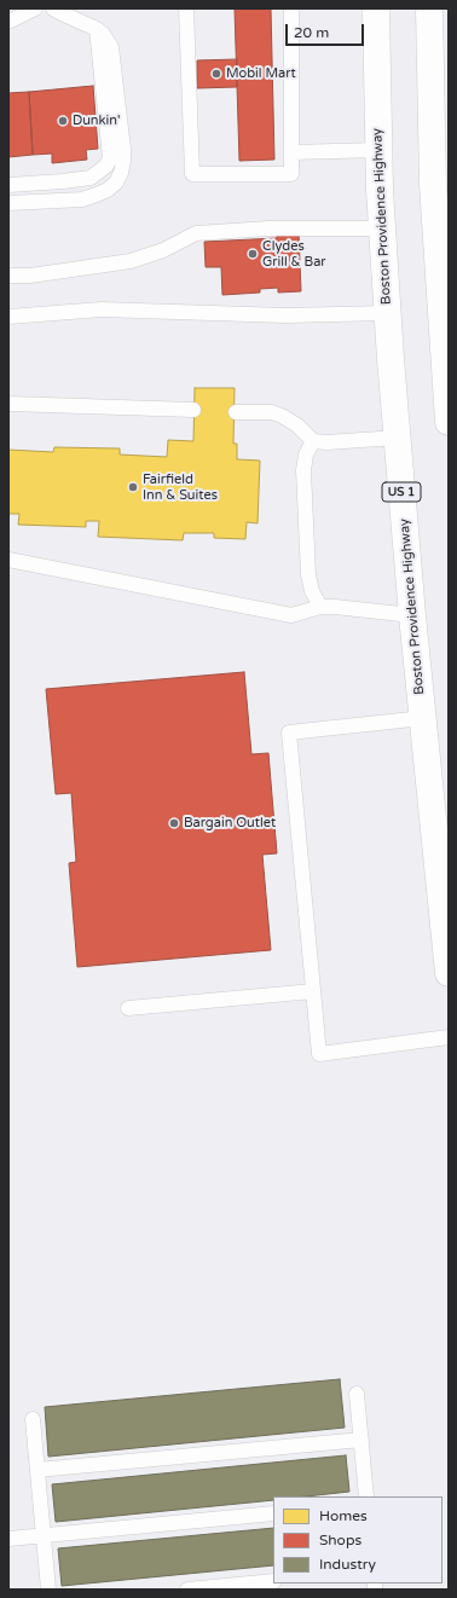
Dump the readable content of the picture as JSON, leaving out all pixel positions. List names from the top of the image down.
{
  "streets": {
    "main road": ["Boston Providence Highway", "US 1"]
  },
  "places": [
    "Mobil Mart",
    "Dunkin'",
    "Clydes Grill & Bar",
    "Fairfield Inn & Suites",
    "Bargain Outlet"
  ],
  "legend": ["Homes", "Shops", "Industry"],
  "scale_bar": "20 m"
}
